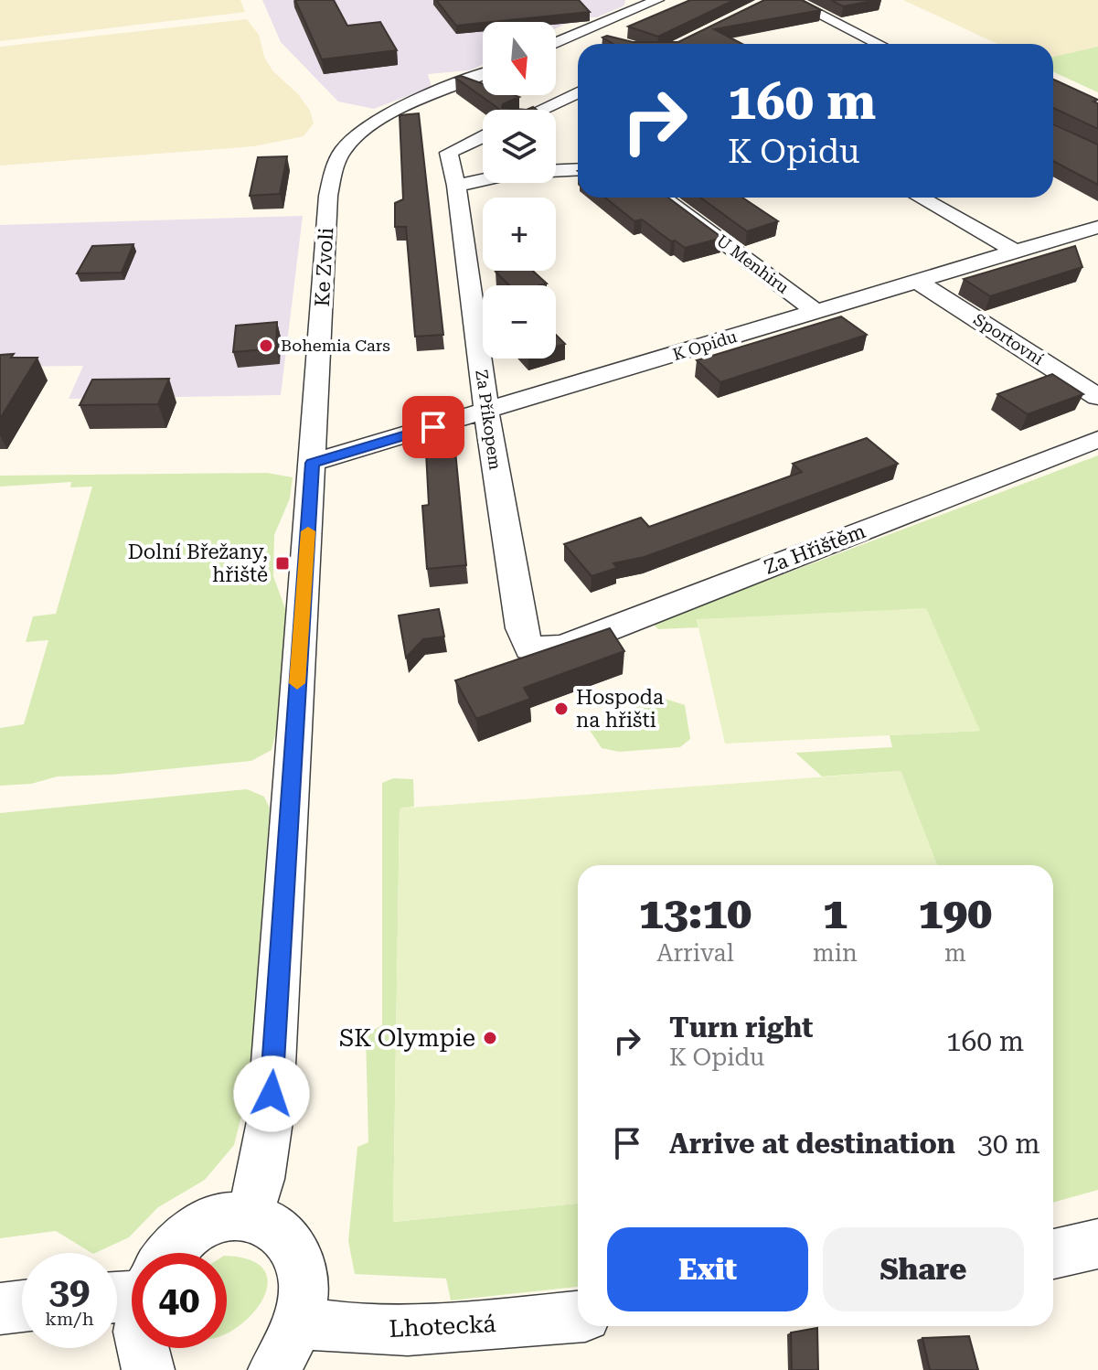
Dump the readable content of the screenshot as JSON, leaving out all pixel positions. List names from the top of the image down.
{
  "streets": {
    "street": [
      "U Menhiru",
      "Ke Zvoli",
      "Sportovní",
      "K Opidu",
      "Za Příkopem",
      "Za Hřištěm",
      "Lhotecká"
    ]
  },
  "crossings": [
    ["U Menhiru", "K Opidu"],
    ["Ke Zvoli", "K Opidu"],
    ["Sportovní", "K Opidu"],
    ["K Opidu", "Za Příkopem"],
    ["Za Příkopem", "Za Hřištěm"]
  ],
  "places": {
    "other": ["Bohemia Cars", "Hospoda na hřišti", "SK Olympie"],
    "transit": ["Dolní Břežany, hřiště"]
  },
  "north": "bottom",
  "page": {
    "map_buttons": ["+", "−"],
    "turn": ["160 m", "K Opidu"],
    "eta": [
      "13:10",
      "Arrival",
      "1",
      "min",
      "190",
      "m"
    ],
    "list": [
      {
        "name": "Turn right",
        "note": "K Opidu",
        "value": "160 m"
      },
      {
        "name": "Arrive at destination",
        "value": "30 m"
      }
    ],
    "buttons": ["Exit", "Share"],
    "speed": "39 km/h",
    "limit": "40"
  }
}
